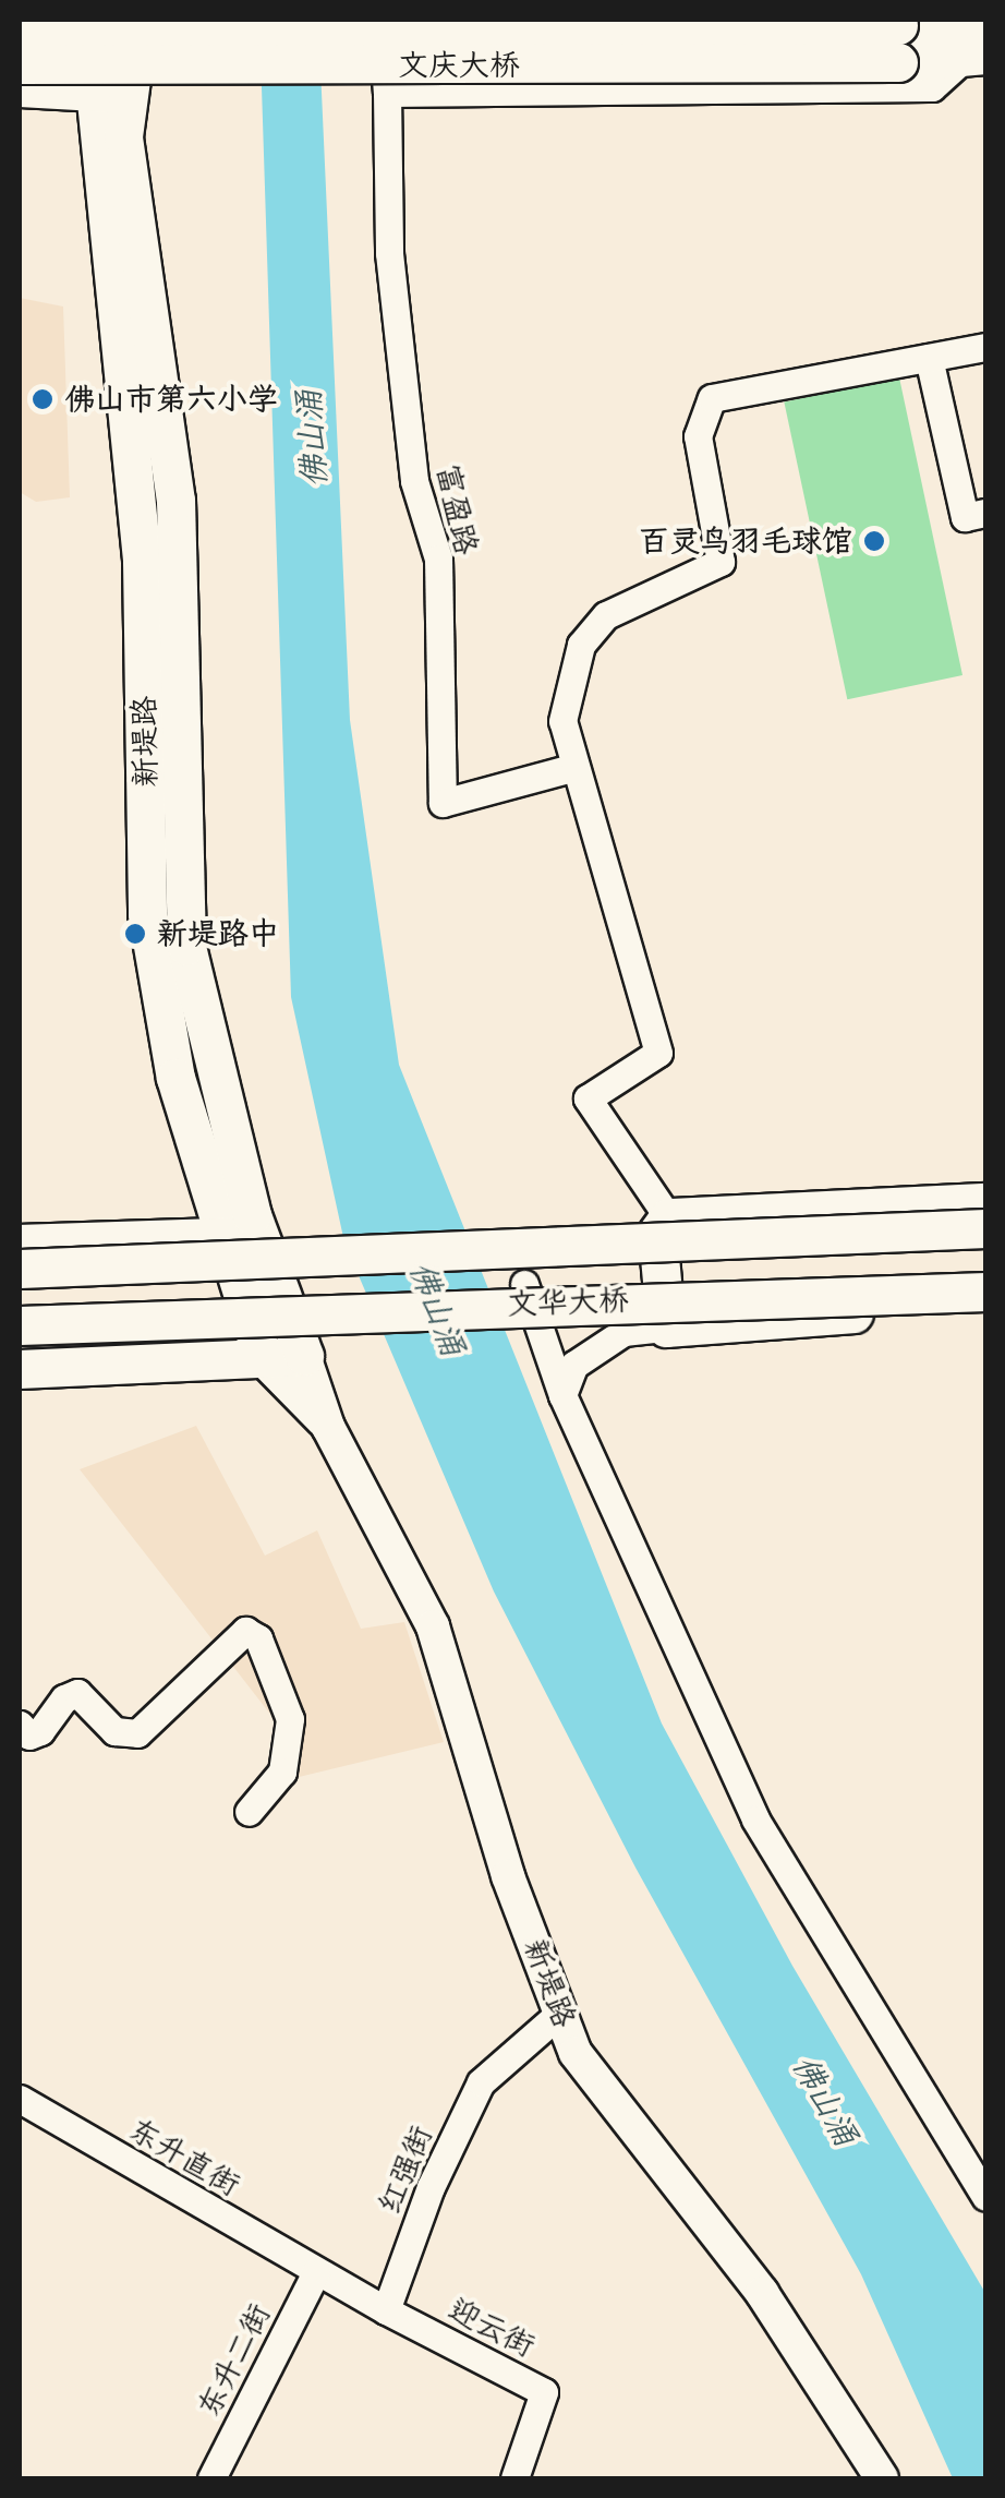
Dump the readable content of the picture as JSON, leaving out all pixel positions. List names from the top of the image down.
{
  "streets": {
    "main road": ["文庆大桥", "新堤路", "文华大桥"],
    "street": [
      "富盈路",
      "东升直街",
      "红强街",
      "迎云街",
      "东升二街"
    ]
  },
  "crossings": [
    ["新堤路", "红强街"],
    ["东升直街", "东升二街"],
    ["红强街", "迎云街"]
  ],
  "water": ["佛山涌"],
  "places": ["佛山市第六小学", "百灵鸟羽毛球馆", "新堤路中"]
}
